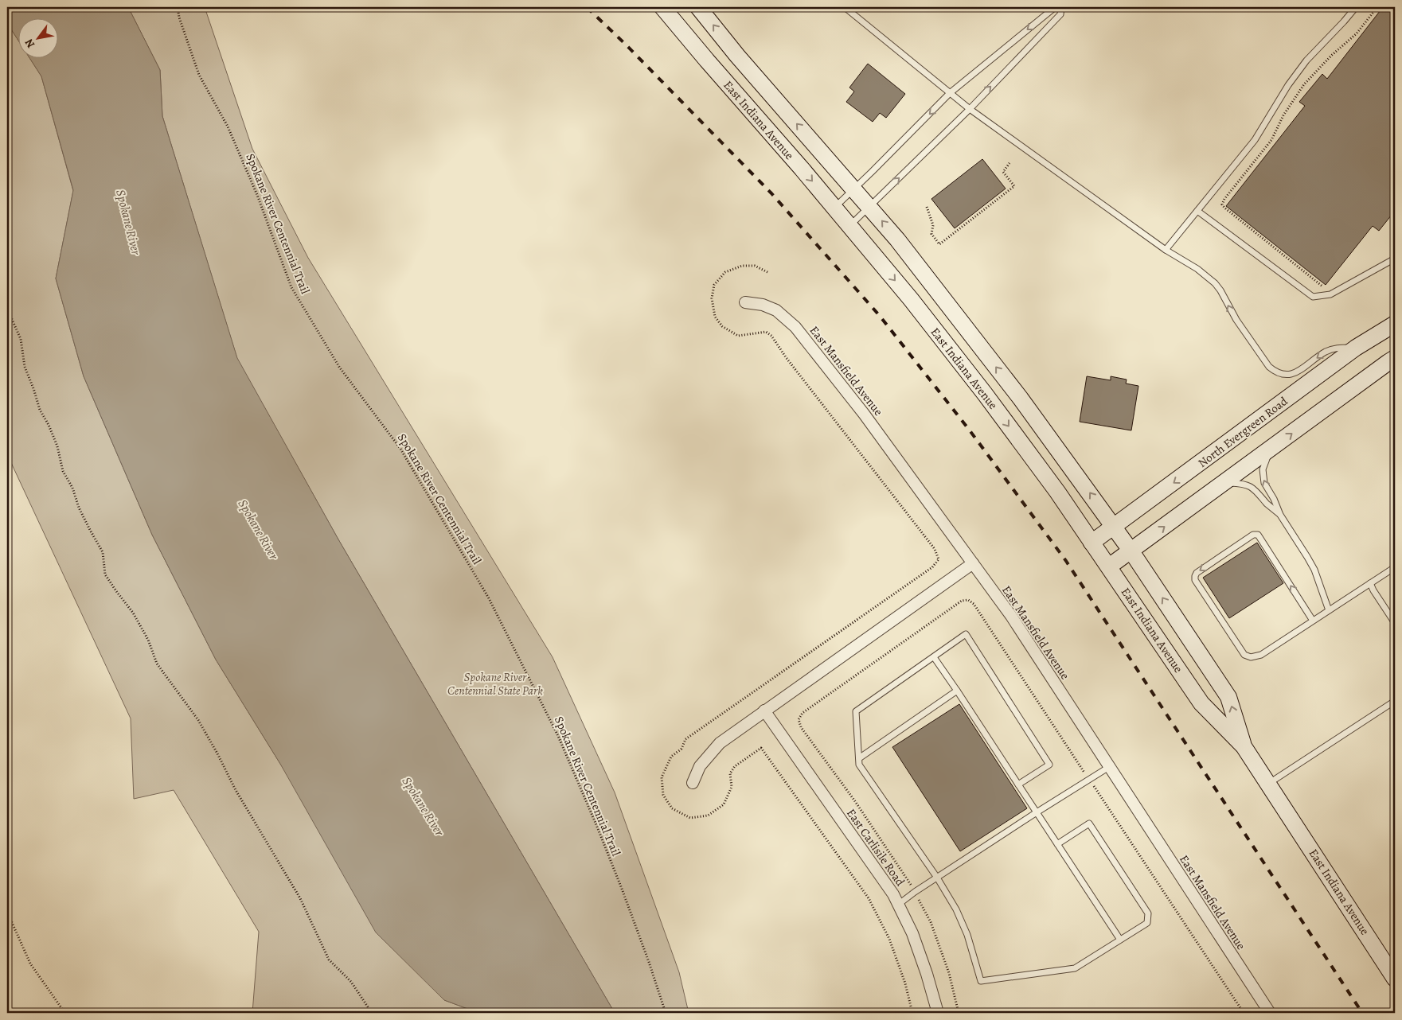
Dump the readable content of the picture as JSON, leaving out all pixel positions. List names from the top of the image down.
{
  "streets": {
    "main road": ["East Indiana Avenue", "North Evergreen Road"],
    "street": ["East Mansfield Avenue", "East Carlisile Road"],
    "path": ["Spokane River Centennial Trail"]
  },
  "crossings": [
    ["East Indiana Avenue", "North Evergreen Road"]
  ],
  "water": ["Spokane River"],
  "parks": ["Spokane River Centennial State Park"],
  "north": "bottom left"
}
